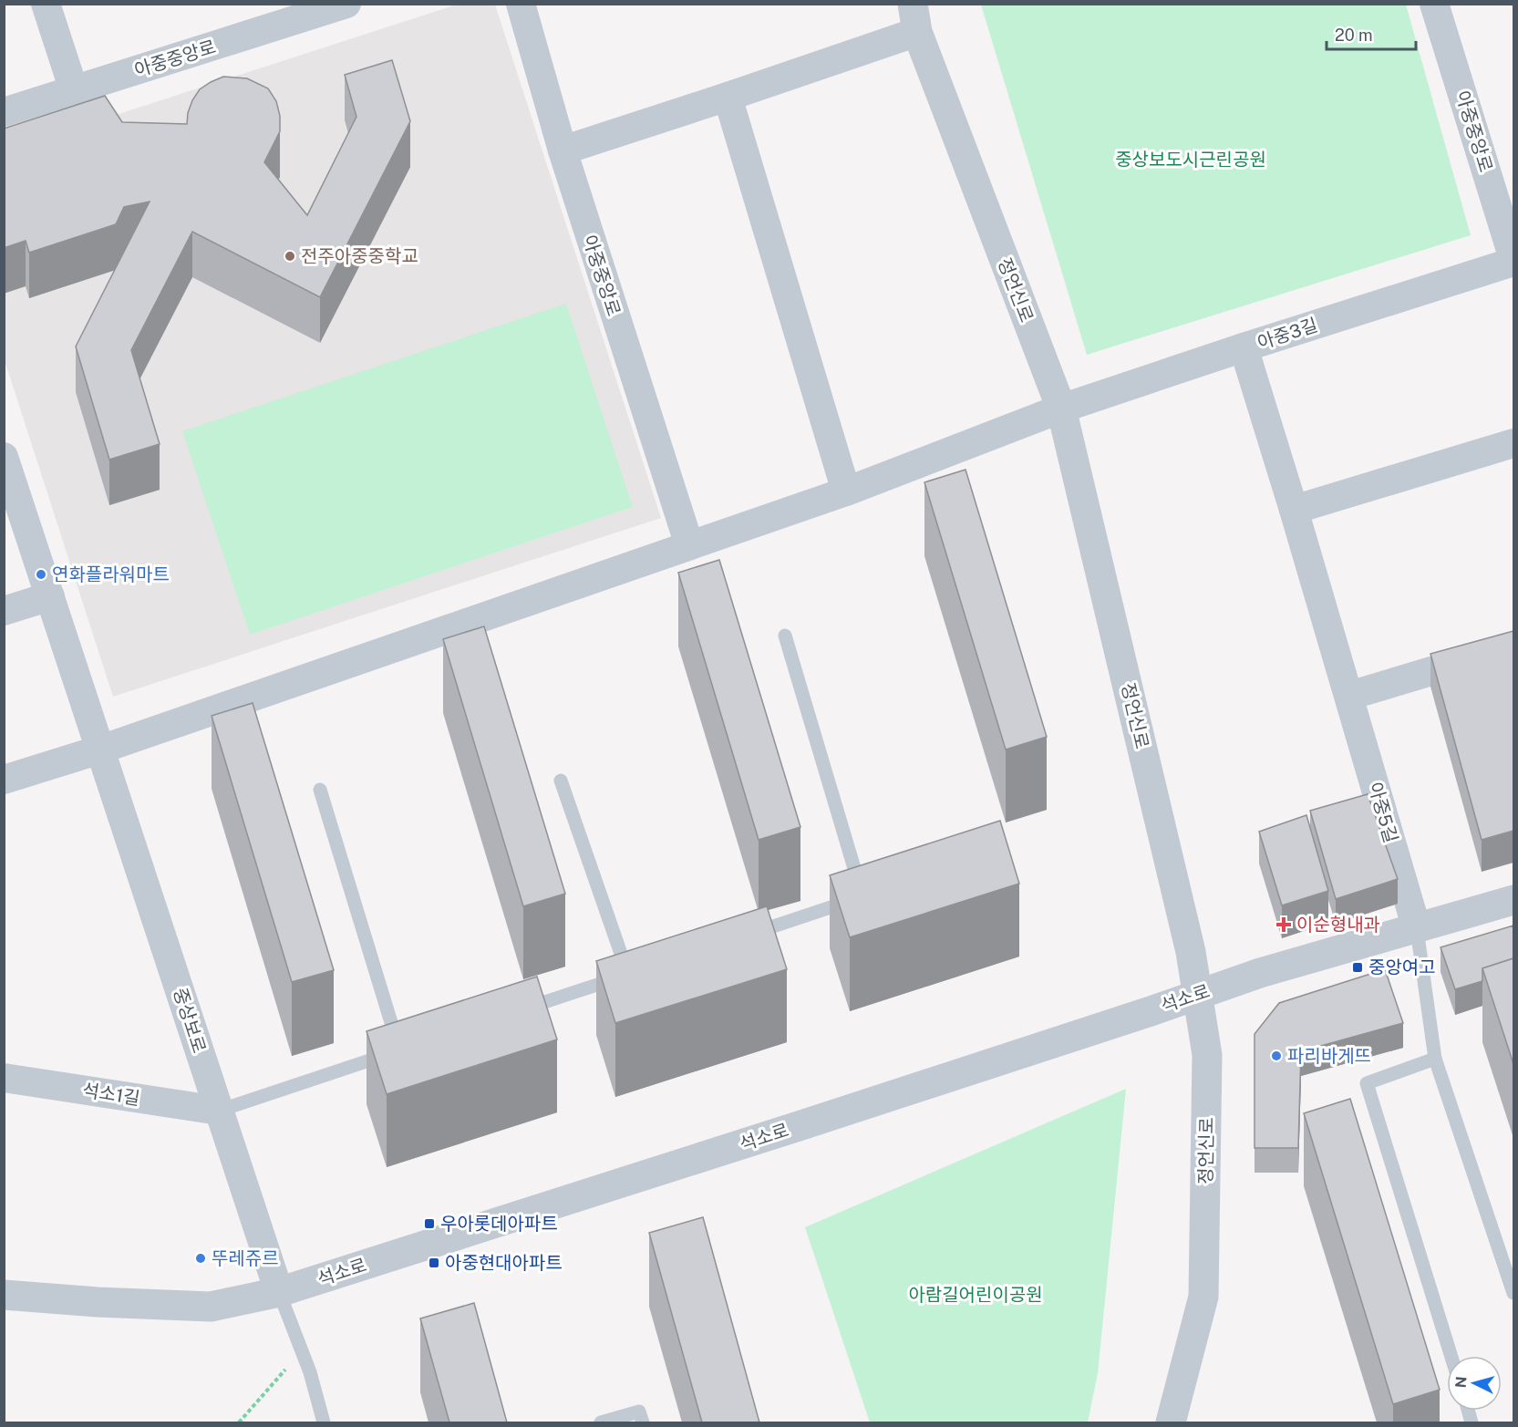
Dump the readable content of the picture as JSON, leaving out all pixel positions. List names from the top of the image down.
{
  "streets": {
    "street": [
      "아중중앙로",
      "정언신로",
      "아중3길",
      "아중5길",
      "석소로",
      "중상보로",
      "석소1길"
    ]
  },
  "crossings": [
    ["아중중앙로", "정언신로"],
    ["아중중앙로", "아중3길"],
    ["정언신로", "아중3길"],
    ["정언신로", "석소로"],
    ["아중3길", "아중5길"],
    ["아중3길", "중상보로"],
    ["아중5길", "석소로"],
    ["석소로", "중상보로"],
    ["중상보로", "석소1길"]
  ],
  "parks": ["중상보도시근린공원", "아람길어린이공원"],
  "places": {
    "other": [
      "전주아중중학교",
      "연화플라워마트",
      "파리바게뜨",
      "뚜레쥬르"
    ],
    "health": ["이순형내과"],
    "transit": ["중앙여고", "우아롯데아파트", "아중현대아파트"]
  },
  "scale_bar": "20 m",
  "north": "left"
}
